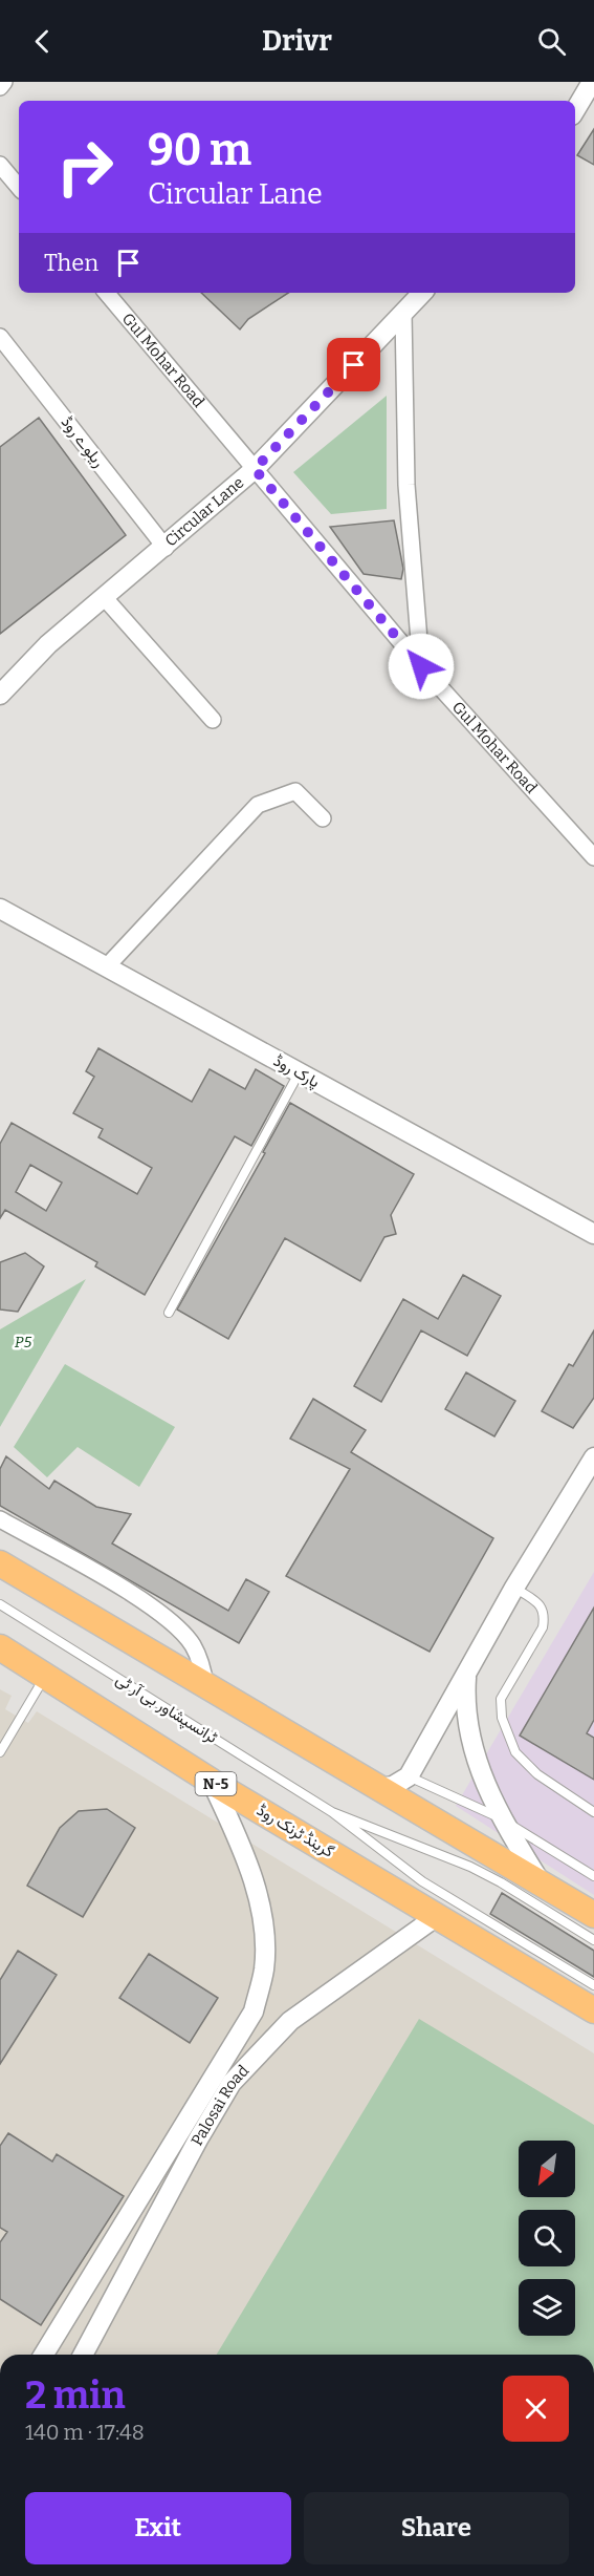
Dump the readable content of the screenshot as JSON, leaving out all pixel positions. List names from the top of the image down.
{
  "streets": {
    "highway": ["N-5", "گرینڈ ٹرنک روڈ"],
    "street": [
      "Gul Mohar Road",
      "ریلوے روڈ",
      "Circular Lane",
      "پارک روڈ",
      "Palosai Road"
    ],
    "lane": ["ٹرانسپشاور بی آر ٹی"]
  },
  "crossings": [
    ["Gul Mohar Road", "Circular Lane"],
    ["ریلوے روڈ", "Circular Lane"],
    ["گرینڈ ٹرنک روڈ", "Palosai Road"]
  ],
  "parks": ["P5"],
  "north": "bottom left",
  "page": {
    "header": "Drivr",
    "turn": ["90 m", "Circular Lane"],
    "then": "Then",
    "heading": ["2 min", "140 m · 17:48"],
    "buttons": ["Exit", "Share"]
  }
}
